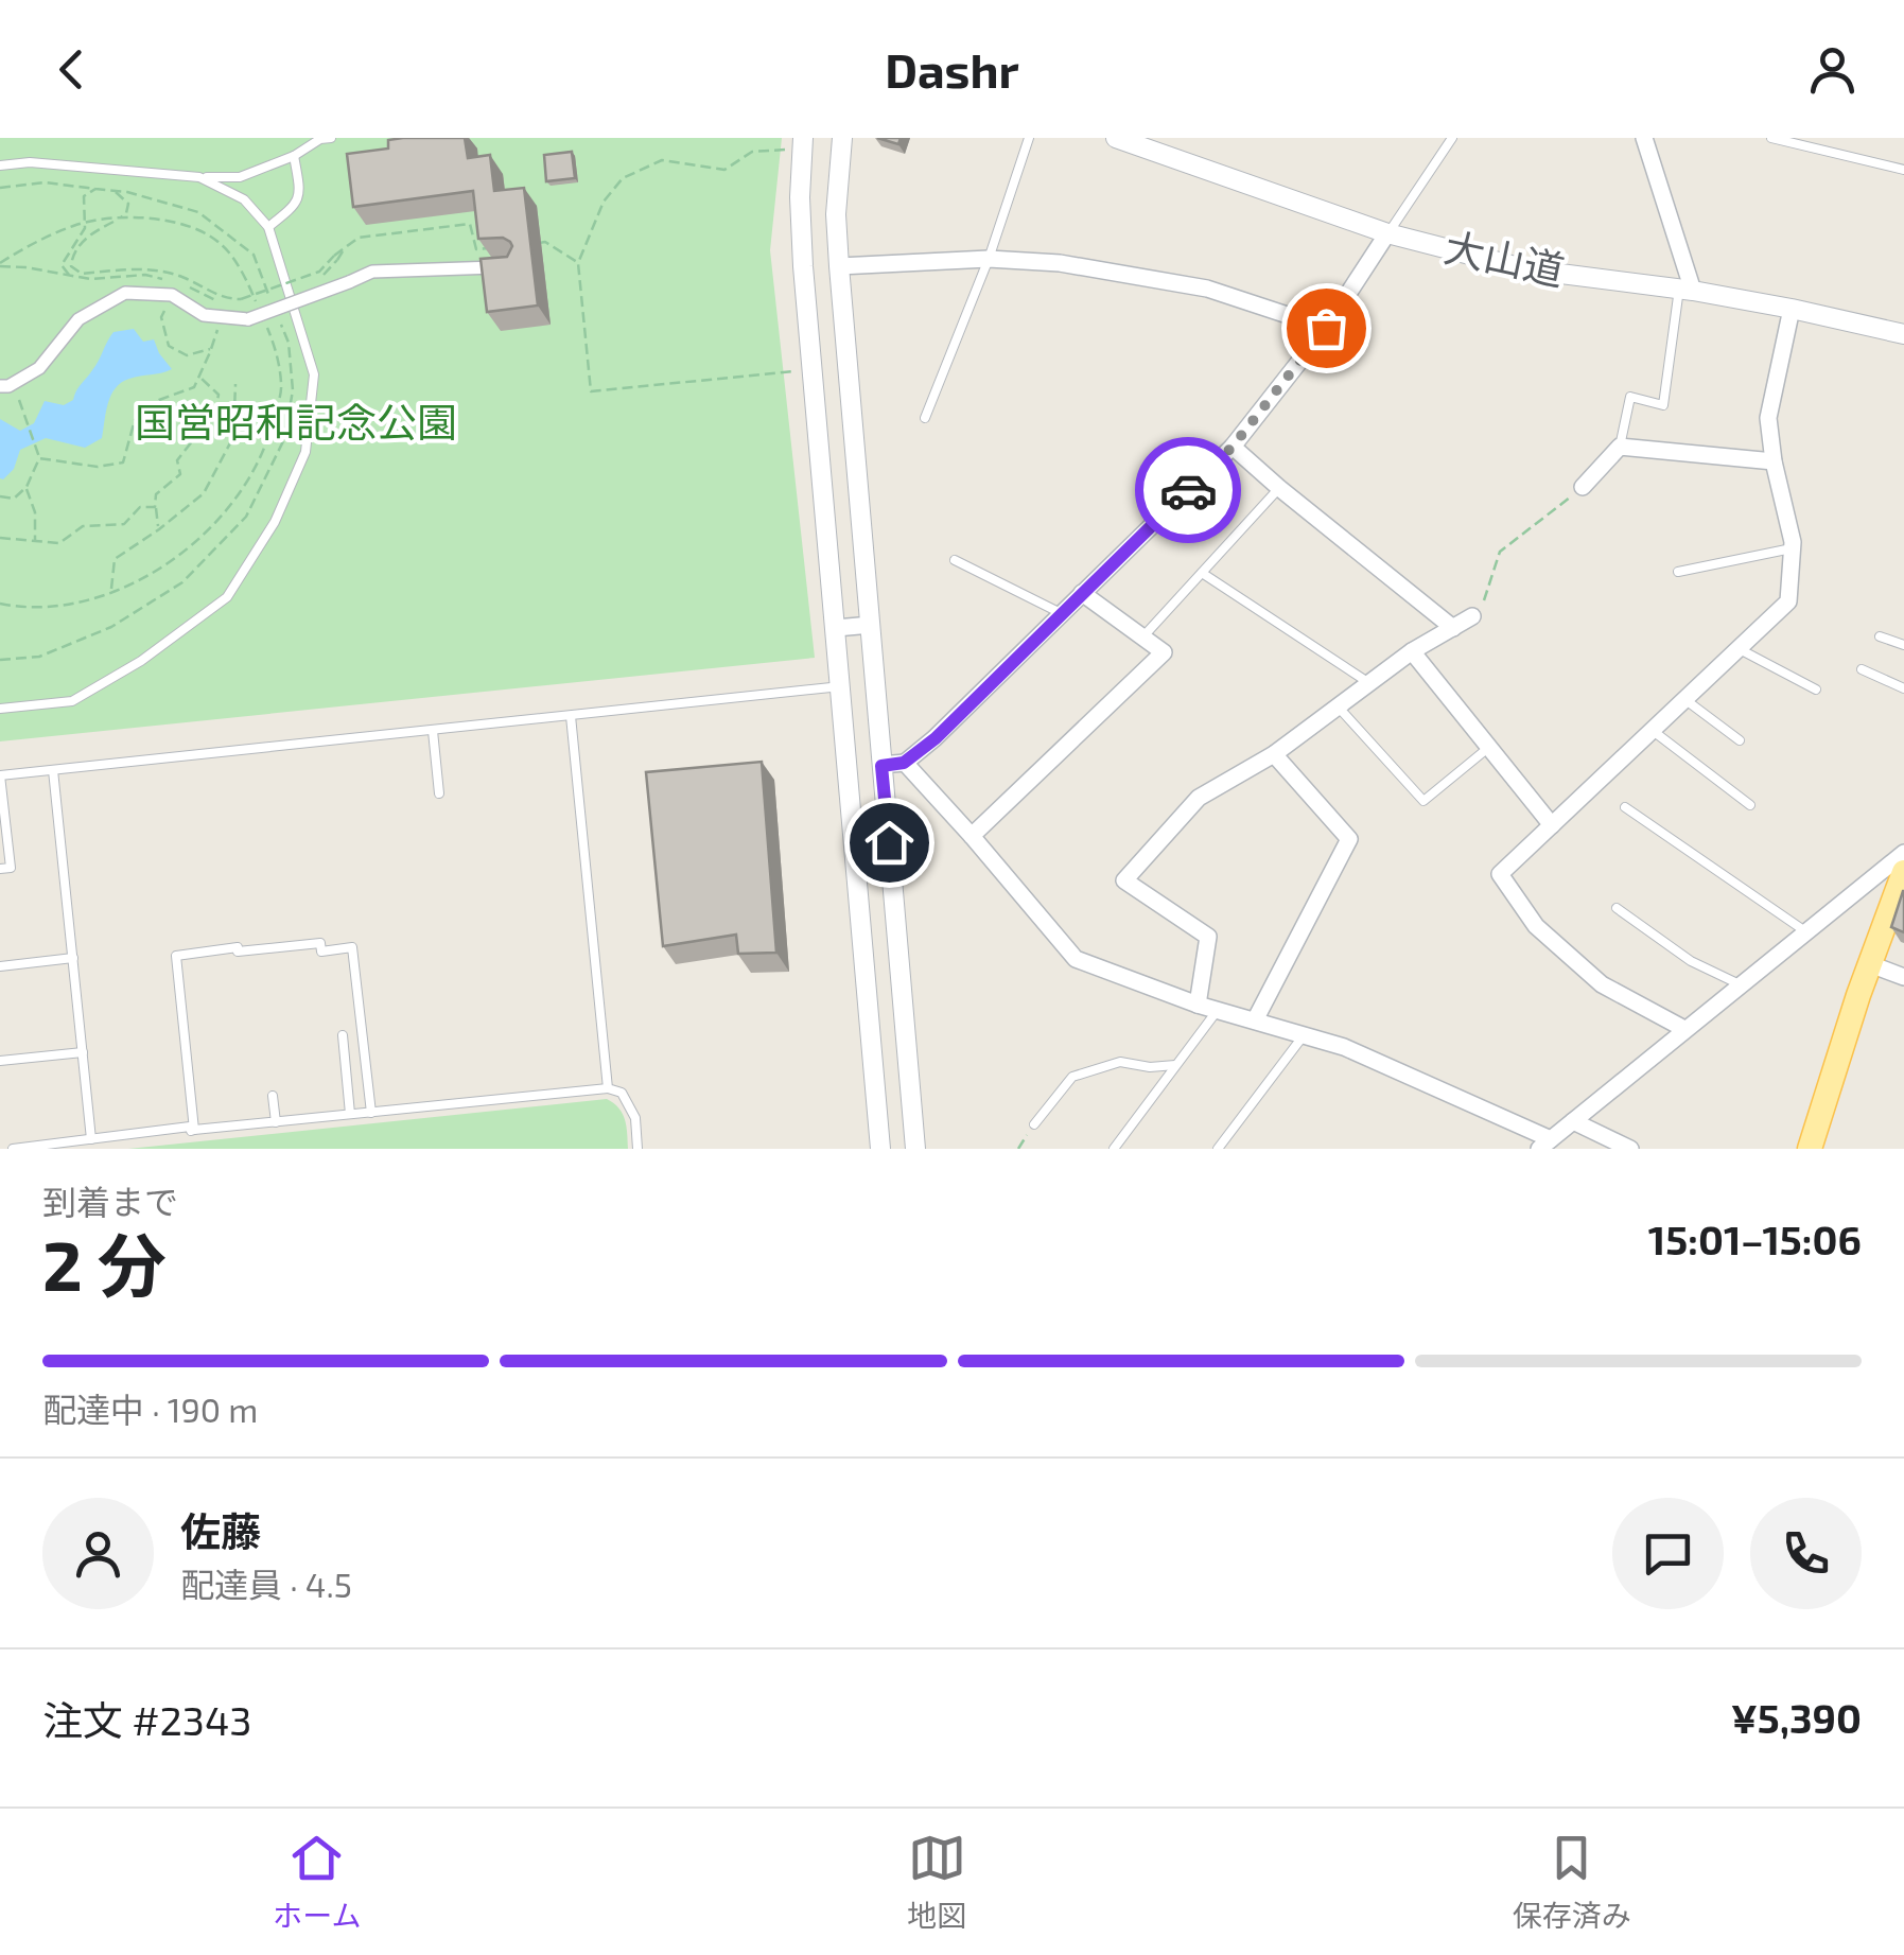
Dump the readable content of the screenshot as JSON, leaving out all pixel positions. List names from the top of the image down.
{
  "streets": {
    "street": ["大山道"]
  },
  "parks": ["国営昭和記念公園"],
  "page": {
    "header": "Dashr",
    "heading": ["2 分", "到着まで", "15:01–15:06"],
    "panel": [
      "佐藤",
      "配達員 · 4.5",
      "注文 #2343",
      "¥5,390"
    ],
    "bar": "配達中 · 190 m",
    "tabs": ["ホーム", "地図", "保存済み"]
  }
}
